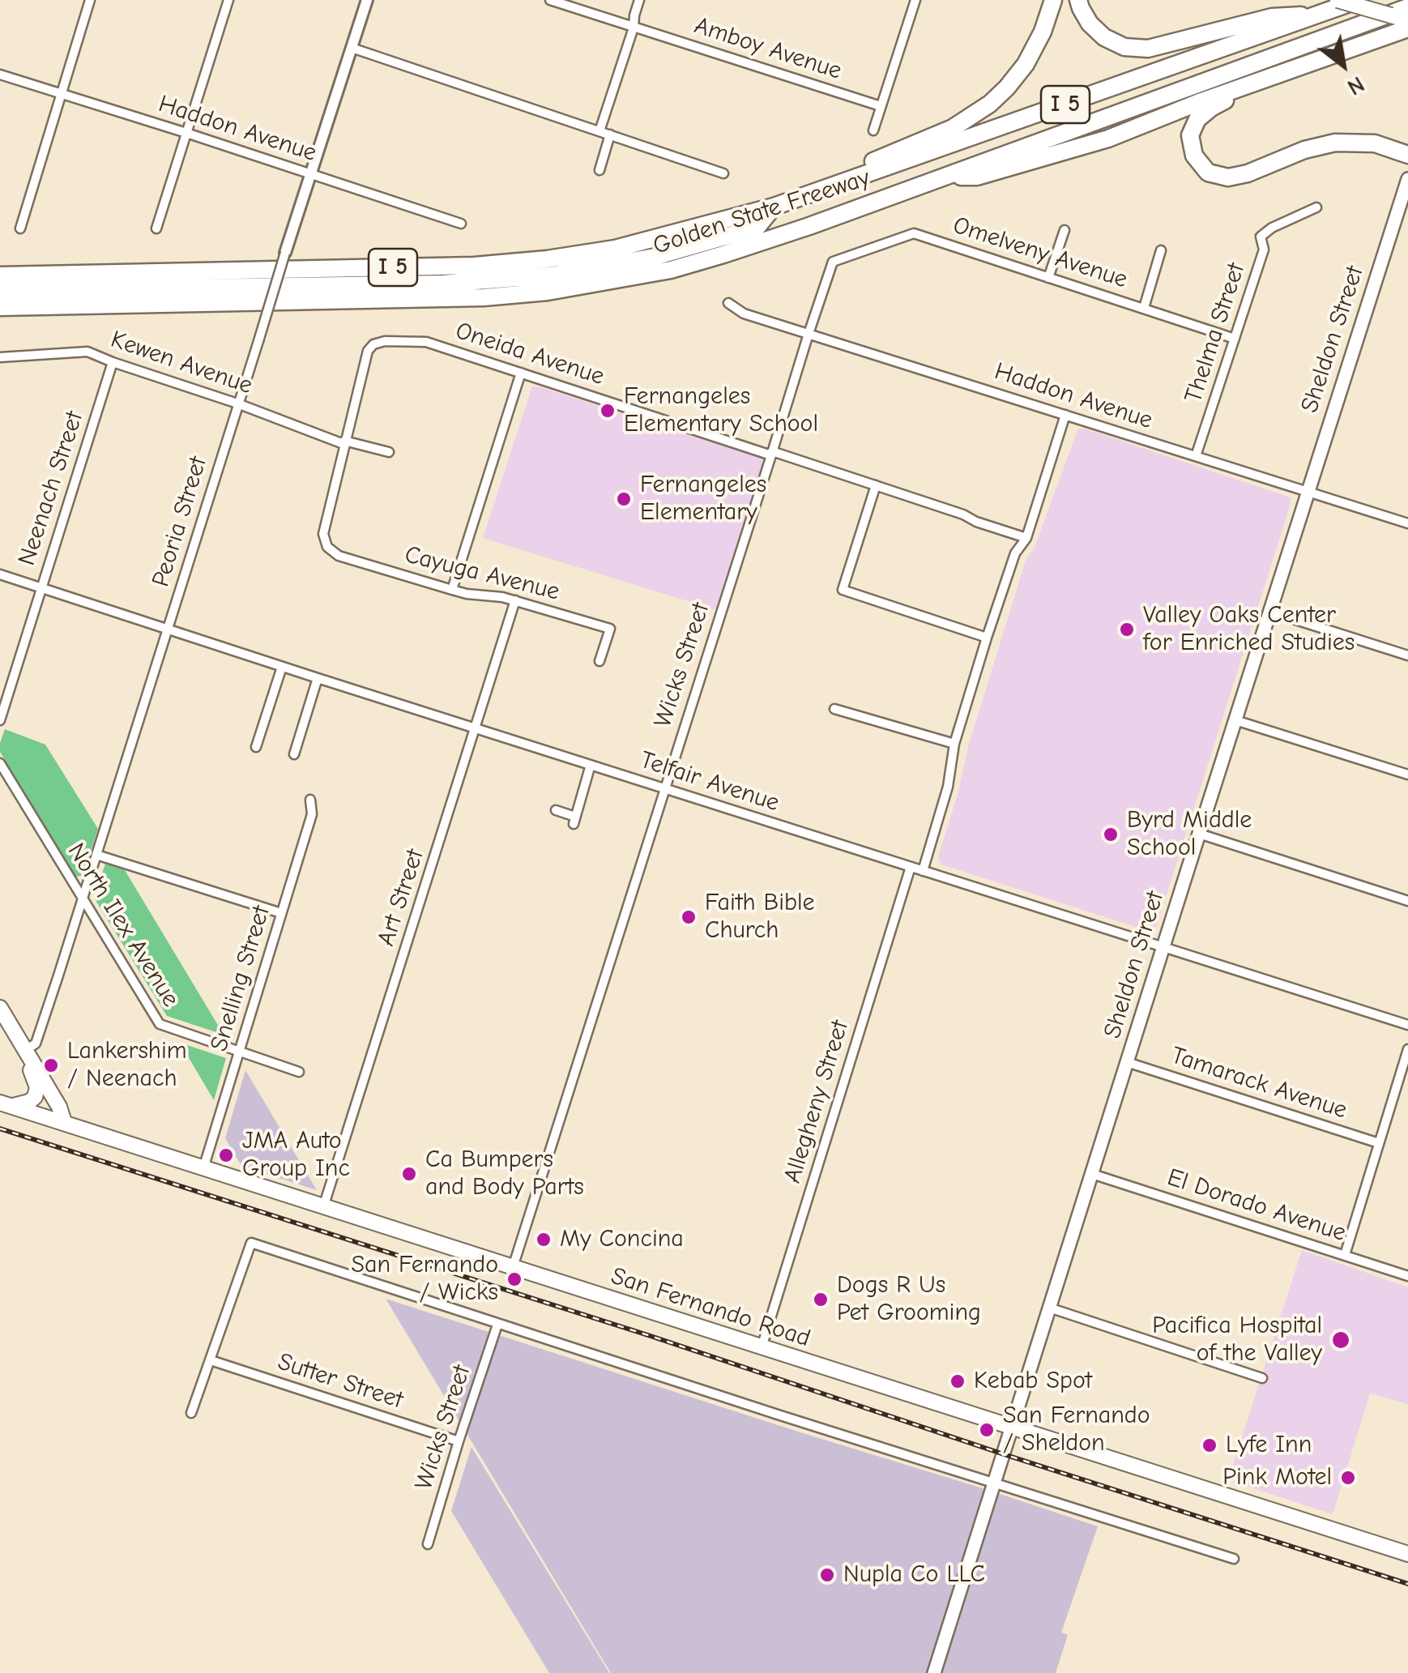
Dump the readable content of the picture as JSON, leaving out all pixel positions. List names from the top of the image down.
{
  "streets": {
    "highway": ["I 5", "Golden State Freeway"],
    "main road": ["Sheldon Street", "San Fernando Road"],
    "street": [
      "Amboy Avenue",
      "Haddon Avenue",
      "Omelveny Avenue",
      "Thelma Street",
      "Oneida Avenue",
      "Kewen Avenue",
      "Neenach Street",
      "Peoria Street",
      "Cayuga Avenue",
      "Wicks Street",
      "Telfair Avenue",
      "Art Street",
      "North Ilex Avenue",
      "Snelling Street",
      "Tamarack Avenue",
      "Allegheny Street",
      "El Dorado Avenue",
      "Sutter Street"
    ]
  },
  "crossings": [
    ["Haddon Avenue", "Thelma Street"],
    ["Haddon Avenue", "Sheldon Street"],
    ["Haddon Avenue", "Peoria Street"],
    ["Haddon Avenue", "Wicks Street"],
    ["Omelveny Avenue", "Thelma Street"],
    ["Omelveny Avenue", "Wicks Street"],
    ["Sheldon Street", "Telfair Avenue"],
    ["Sheldon Street", "Tamarack Avenue"],
    ["Sheldon Street", "El Dorado Avenue"],
    ["Sheldon Street", "San Fernando Road"],
    ["Oneida Avenue", "Kewen Avenue"],
    ["Oneida Avenue", "Cayuga Avenue"],
    ["Oneida Avenue", "Wicks Street"],
    ["Kewen Avenue", "Neenach Street"],
    ["Kewen Avenue", "Peoria Street"],
    ["Kewen Avenue", "Cayuga Avenue"],
    ["Neenach Street", "Telfair Avenue"],
    ["Peoria Street", "Telfair Avenue"],
    ["Peoria Street", "North Ilex Avenue"],
    ["Cayuga Avenue", "Art Street"],
    ["Wicks Street", "Telfair Avenue"],
    ["Wicks Street", "San Fernando Road"],
    ["Wicks Street", "Sutter Street"],
    ["Telfair Avenue", "Art Street"],
    ["Telfair Avenue", "Allegheny Street"],
    ["Art Street", "San Fernando Road"],
    ["North Ilex Avenue", "Snelling Street"],
    ["Snelling Street", "San Fernando Road"],
    ["Allegheny Street", "San Fernando Road"]
  ],
  "places": [
    "Fernangeles Elementary School",
    "Fernangeles Elementary",
    "Valley Oaks Center for Enriched Studies",
    "Byrd Middle School",
    "Faith Bible Church",
    "Lankershim / Neenach",
    "JMA Auto Group Inc",
    "Ca Bumpers and Body Parts",
    "My Concina",
    "San Fernando / Wicks",
    "Dogs R Us Pet Grooming",
    "Pacifica Hospital of the Valley",
    "Kebab Spot",
    "San Fernando / Sheldon",
    "Lyfe Inn",
    "Pink Motel",
    "Nupla Co LLC"
  ],
  "north": "bottom right"
}
